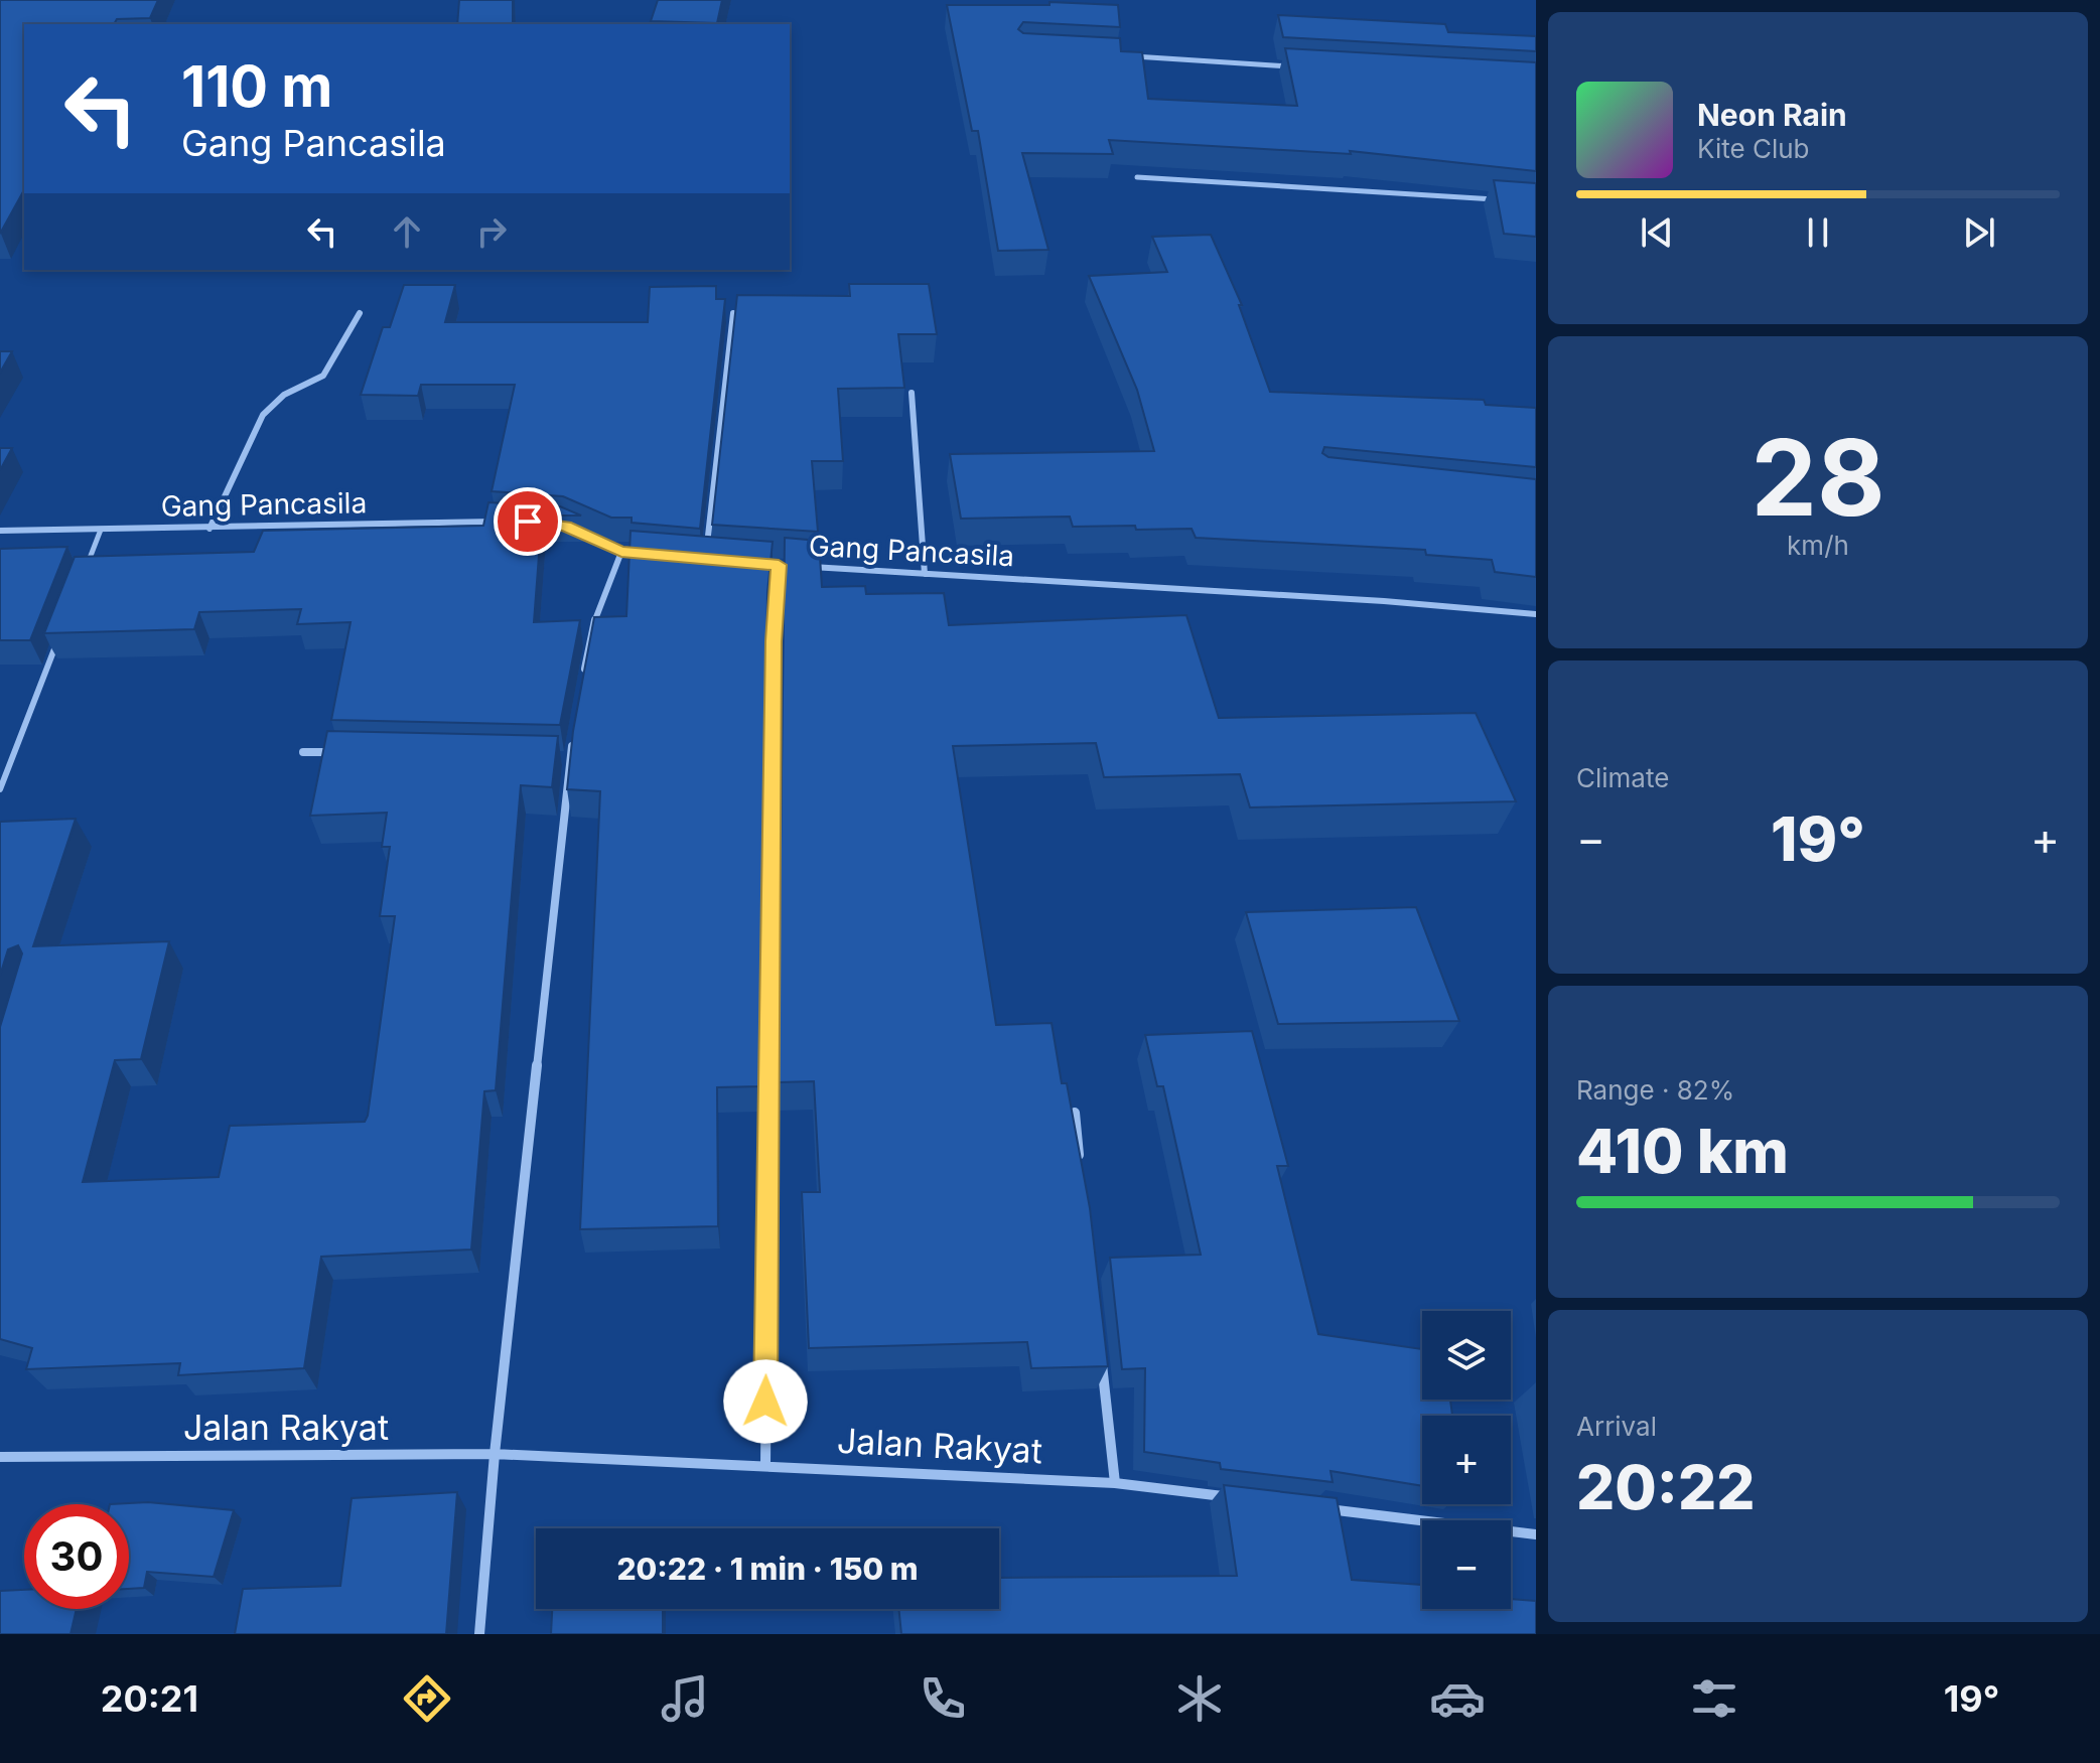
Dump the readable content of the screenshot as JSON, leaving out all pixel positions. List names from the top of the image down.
{
  "streets": {
    "street": ["Gang Pancasila", "Jalan Rakyat"]
  },
  "page": {
    "turn": ["110 m", "Gang Pancasila"],
    "song": ["Neon Rain", "Kite Club"],
    "tile": [
      ["28", "km/h"],
      "Climate",
      ["Range · 82%", "410 km"],
      ["Arrival", "20:22"]
    ],
    "heat": ["−", "19°", "+"],
    "map_buttons": ["+", "−"],
    "limit": "30",
    "trip": "20:22 · 1 min · 150 m",
    "tabs": ["20:21", "19°"]
  }
}
